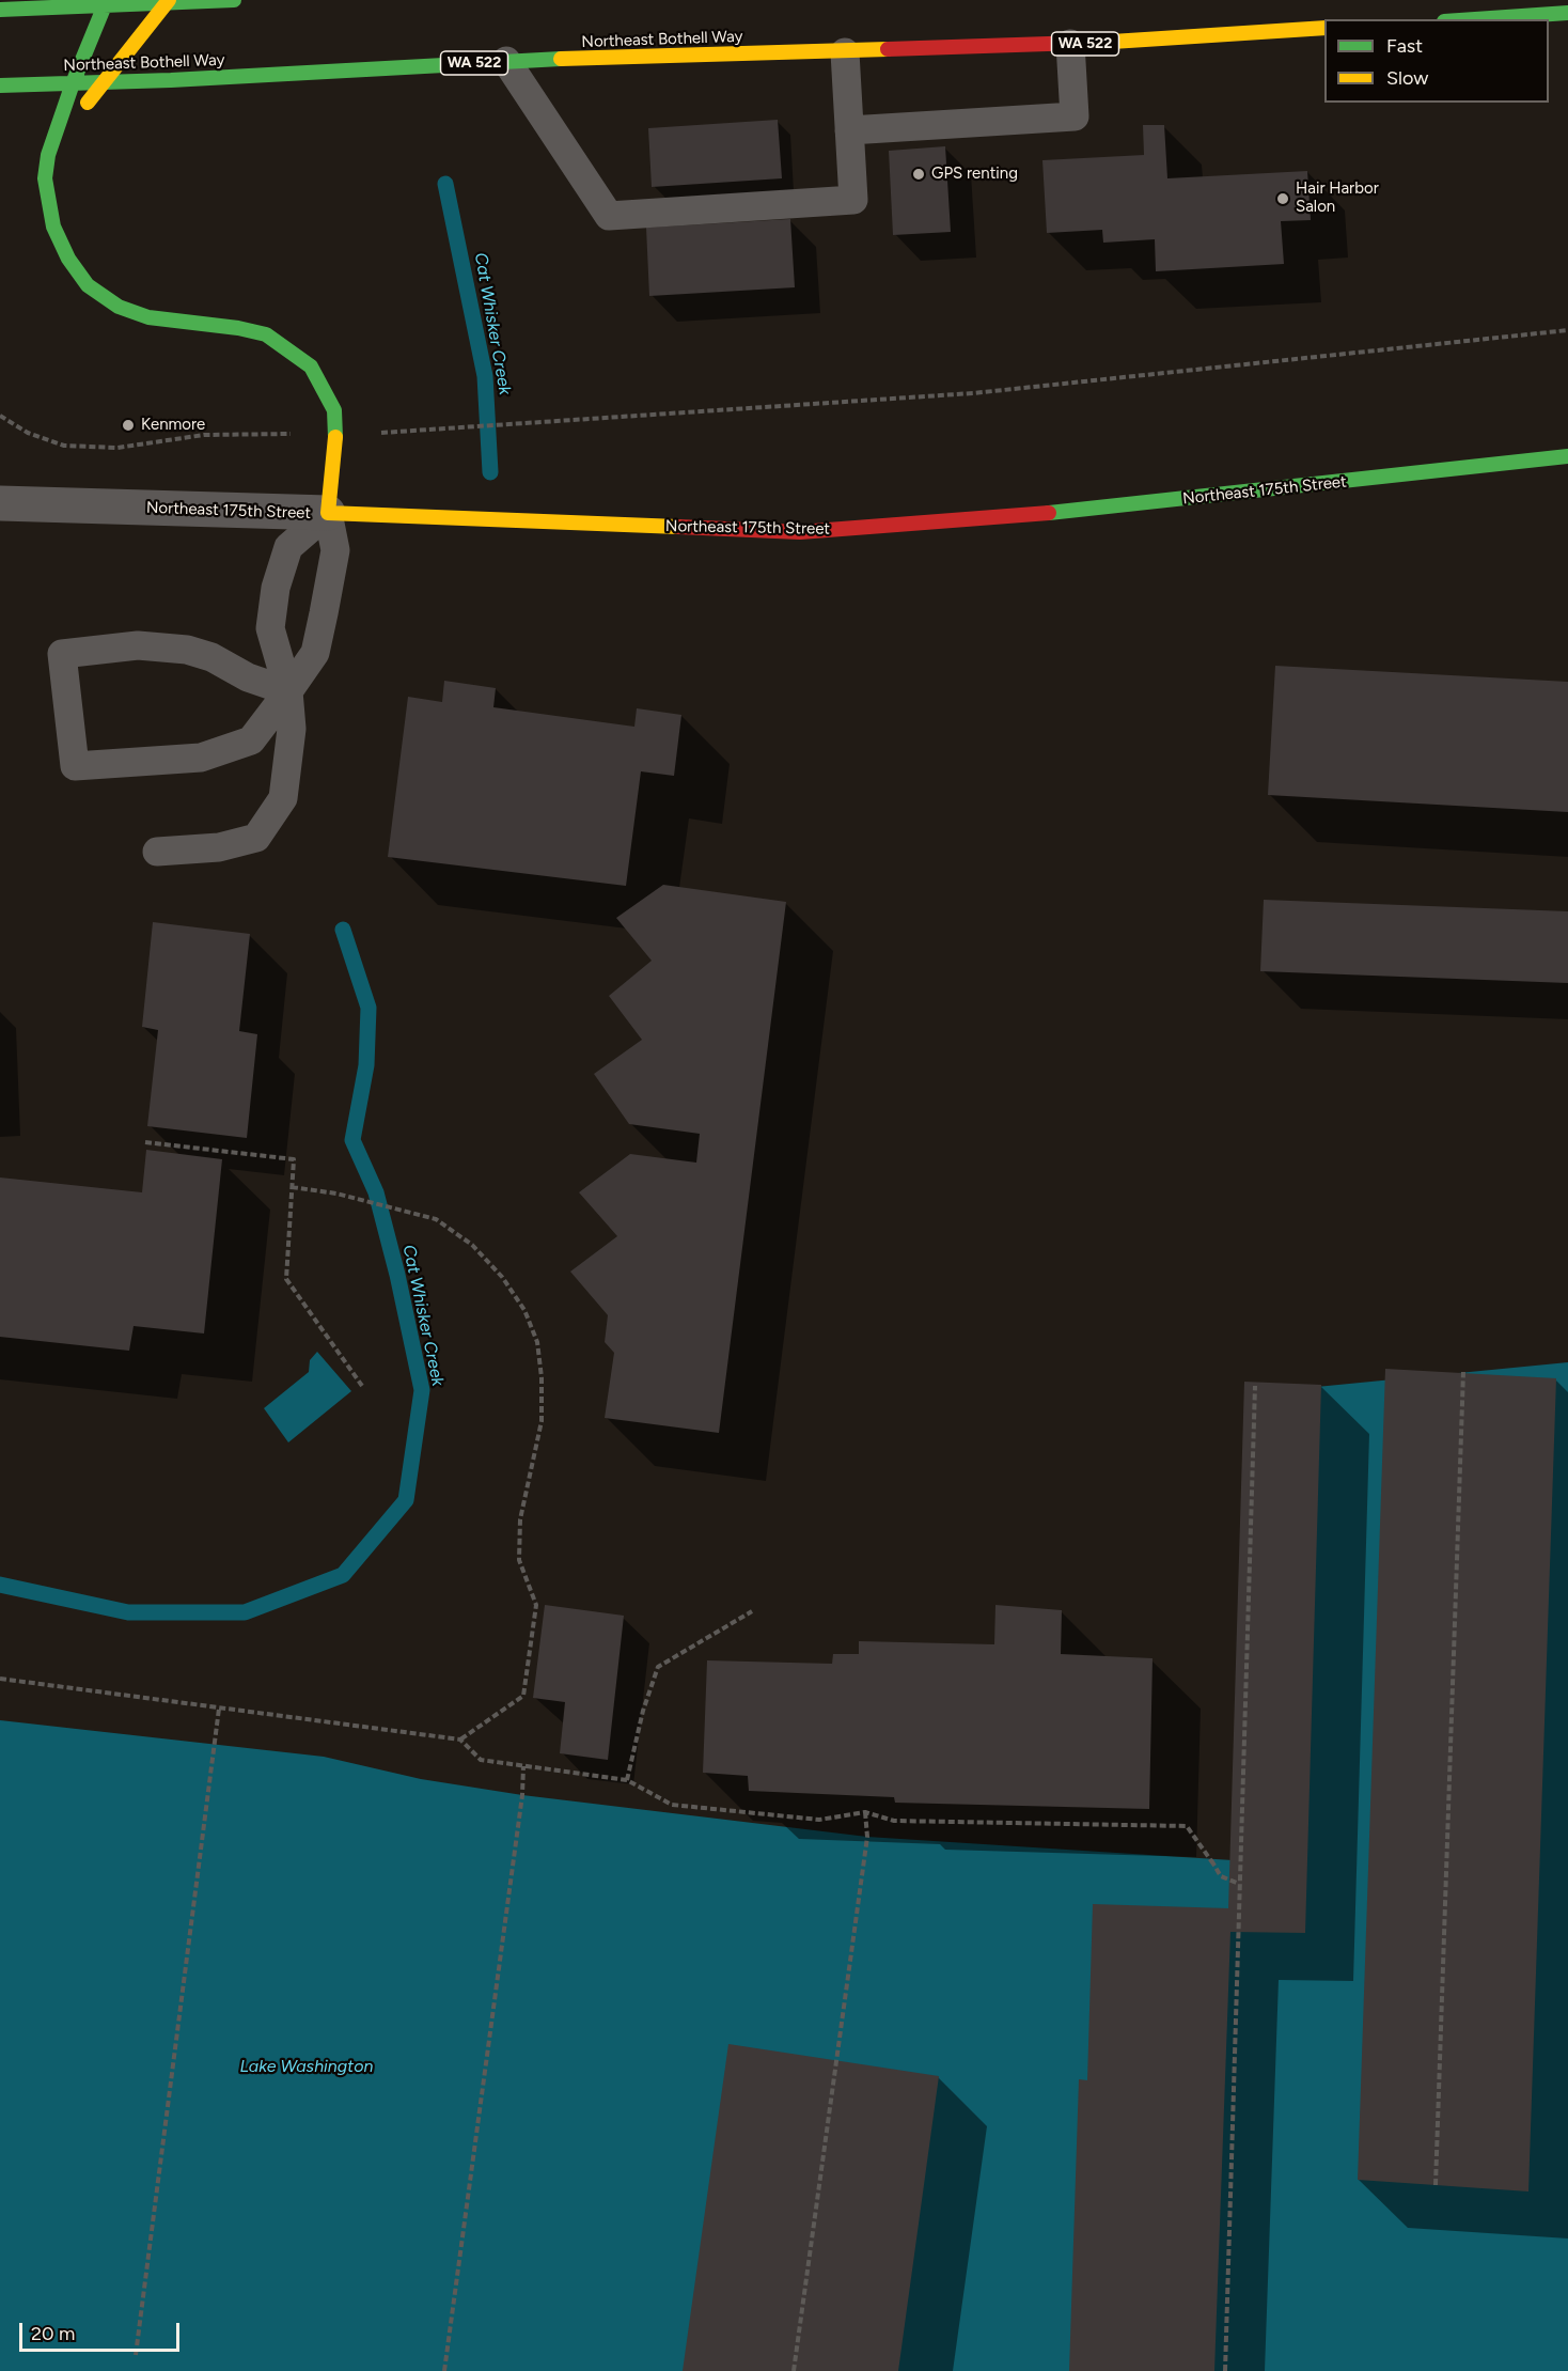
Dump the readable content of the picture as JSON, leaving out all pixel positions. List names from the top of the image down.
{
  "streets": {
    "main road": ["Northeast Bothell Way", "WA 522", "Northeast 175th Street"]
  },
  "water": ["Cat Whisker Creek", "Lake Washington"],
  "places": ["GPS renting", "Hair Harbor Salon", "Kenmore"],
  "legend": ["Fast", "Slow"],
  "scale_bar": "20 m"
}
